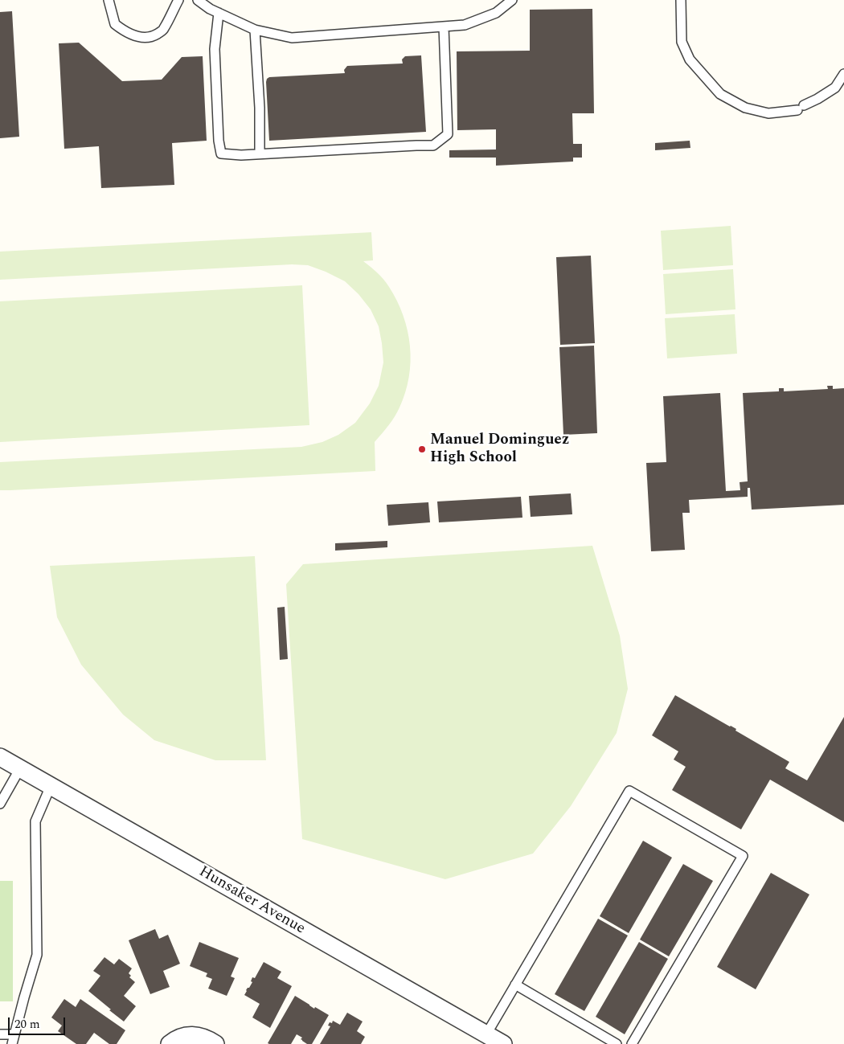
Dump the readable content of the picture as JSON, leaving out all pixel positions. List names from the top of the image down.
{
  "streets": {
    "street": ["Hunsaker Avenue"]
  },
  "places": ["Manuel Dominguez High School"],
  "scale_bar": "20 m"
}
